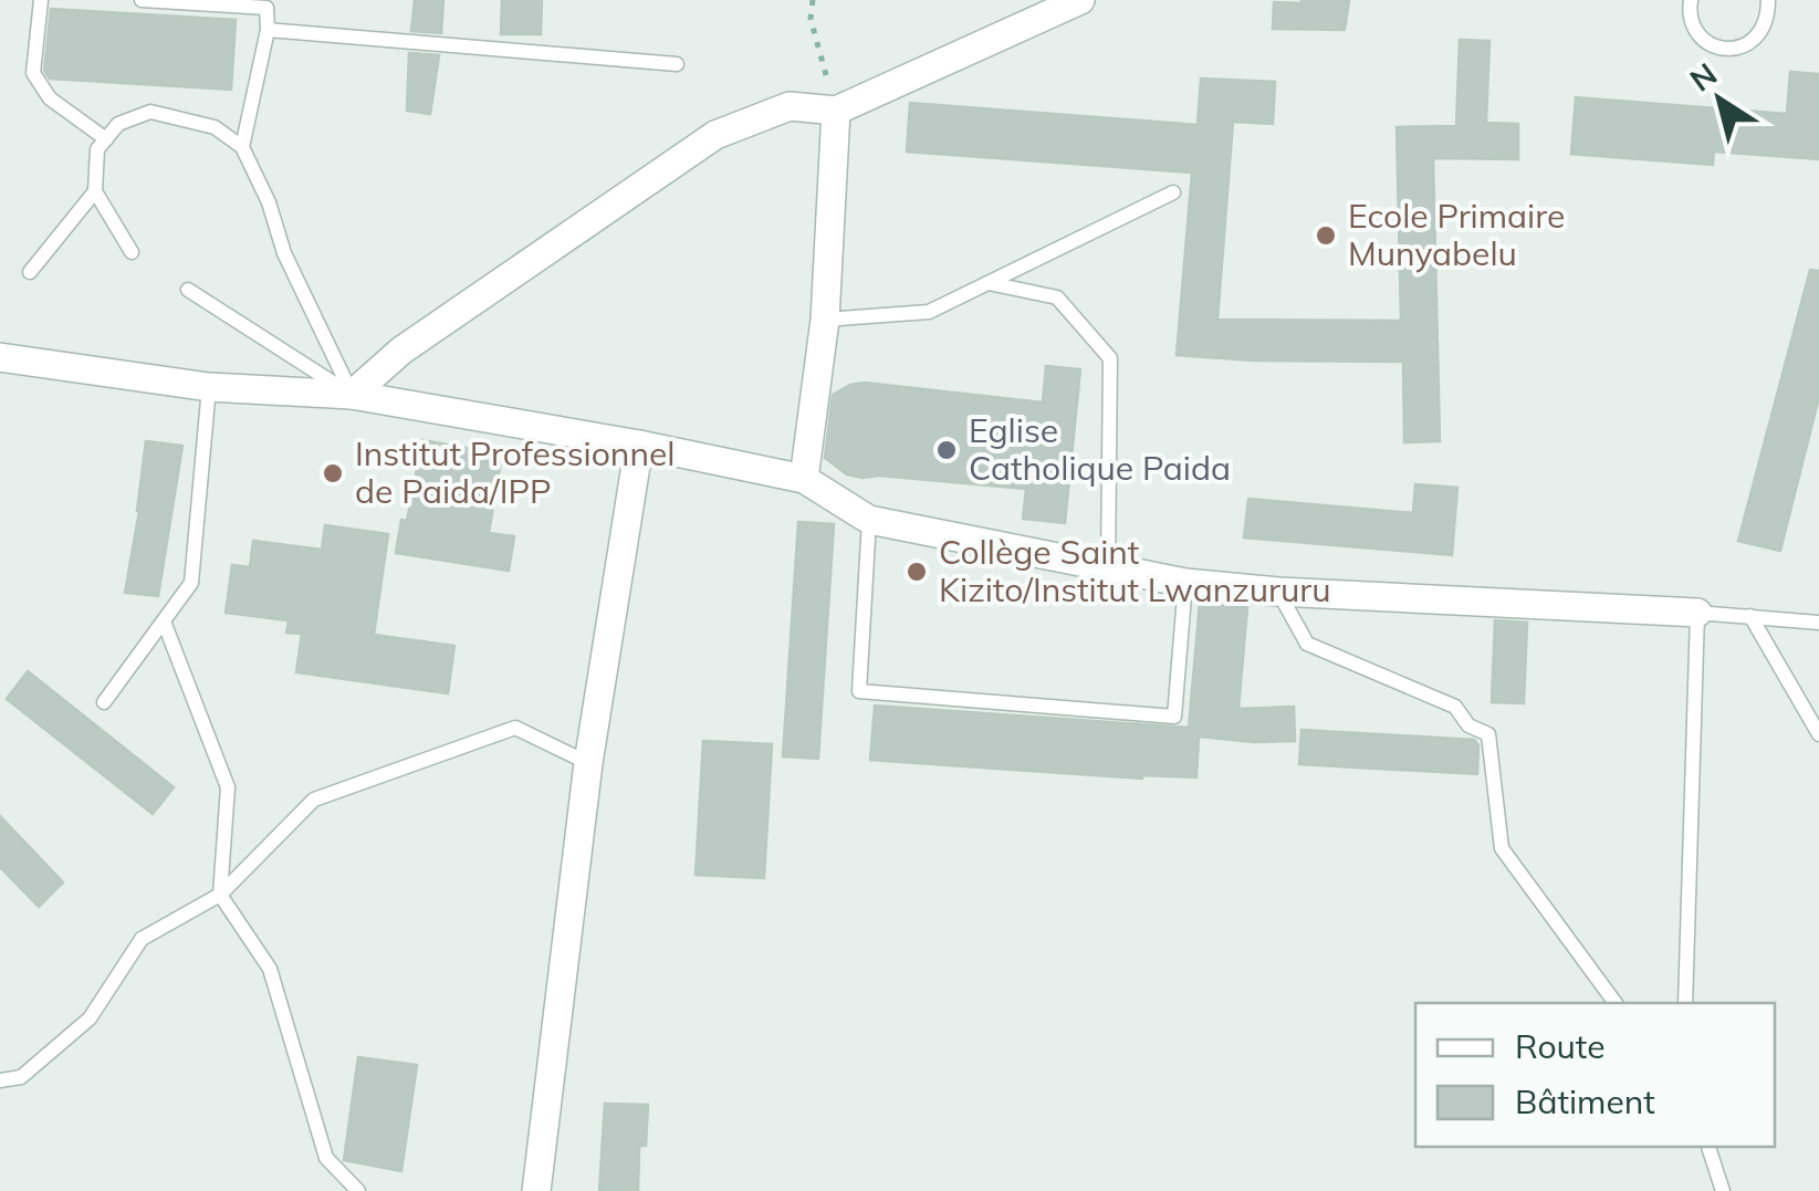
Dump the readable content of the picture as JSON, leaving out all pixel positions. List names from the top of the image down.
{
  "places": [
    "Ecole Primaire Munyabelu",
    "Eglise Catholique Paida",
    "Institut Professionnel de Paida/IPP",
    "Collège Saint Kizito/Institut Lwanzururu"
  ],
  "legend": ["Route", "Bâtiment"],
  "north": "top left"
}
